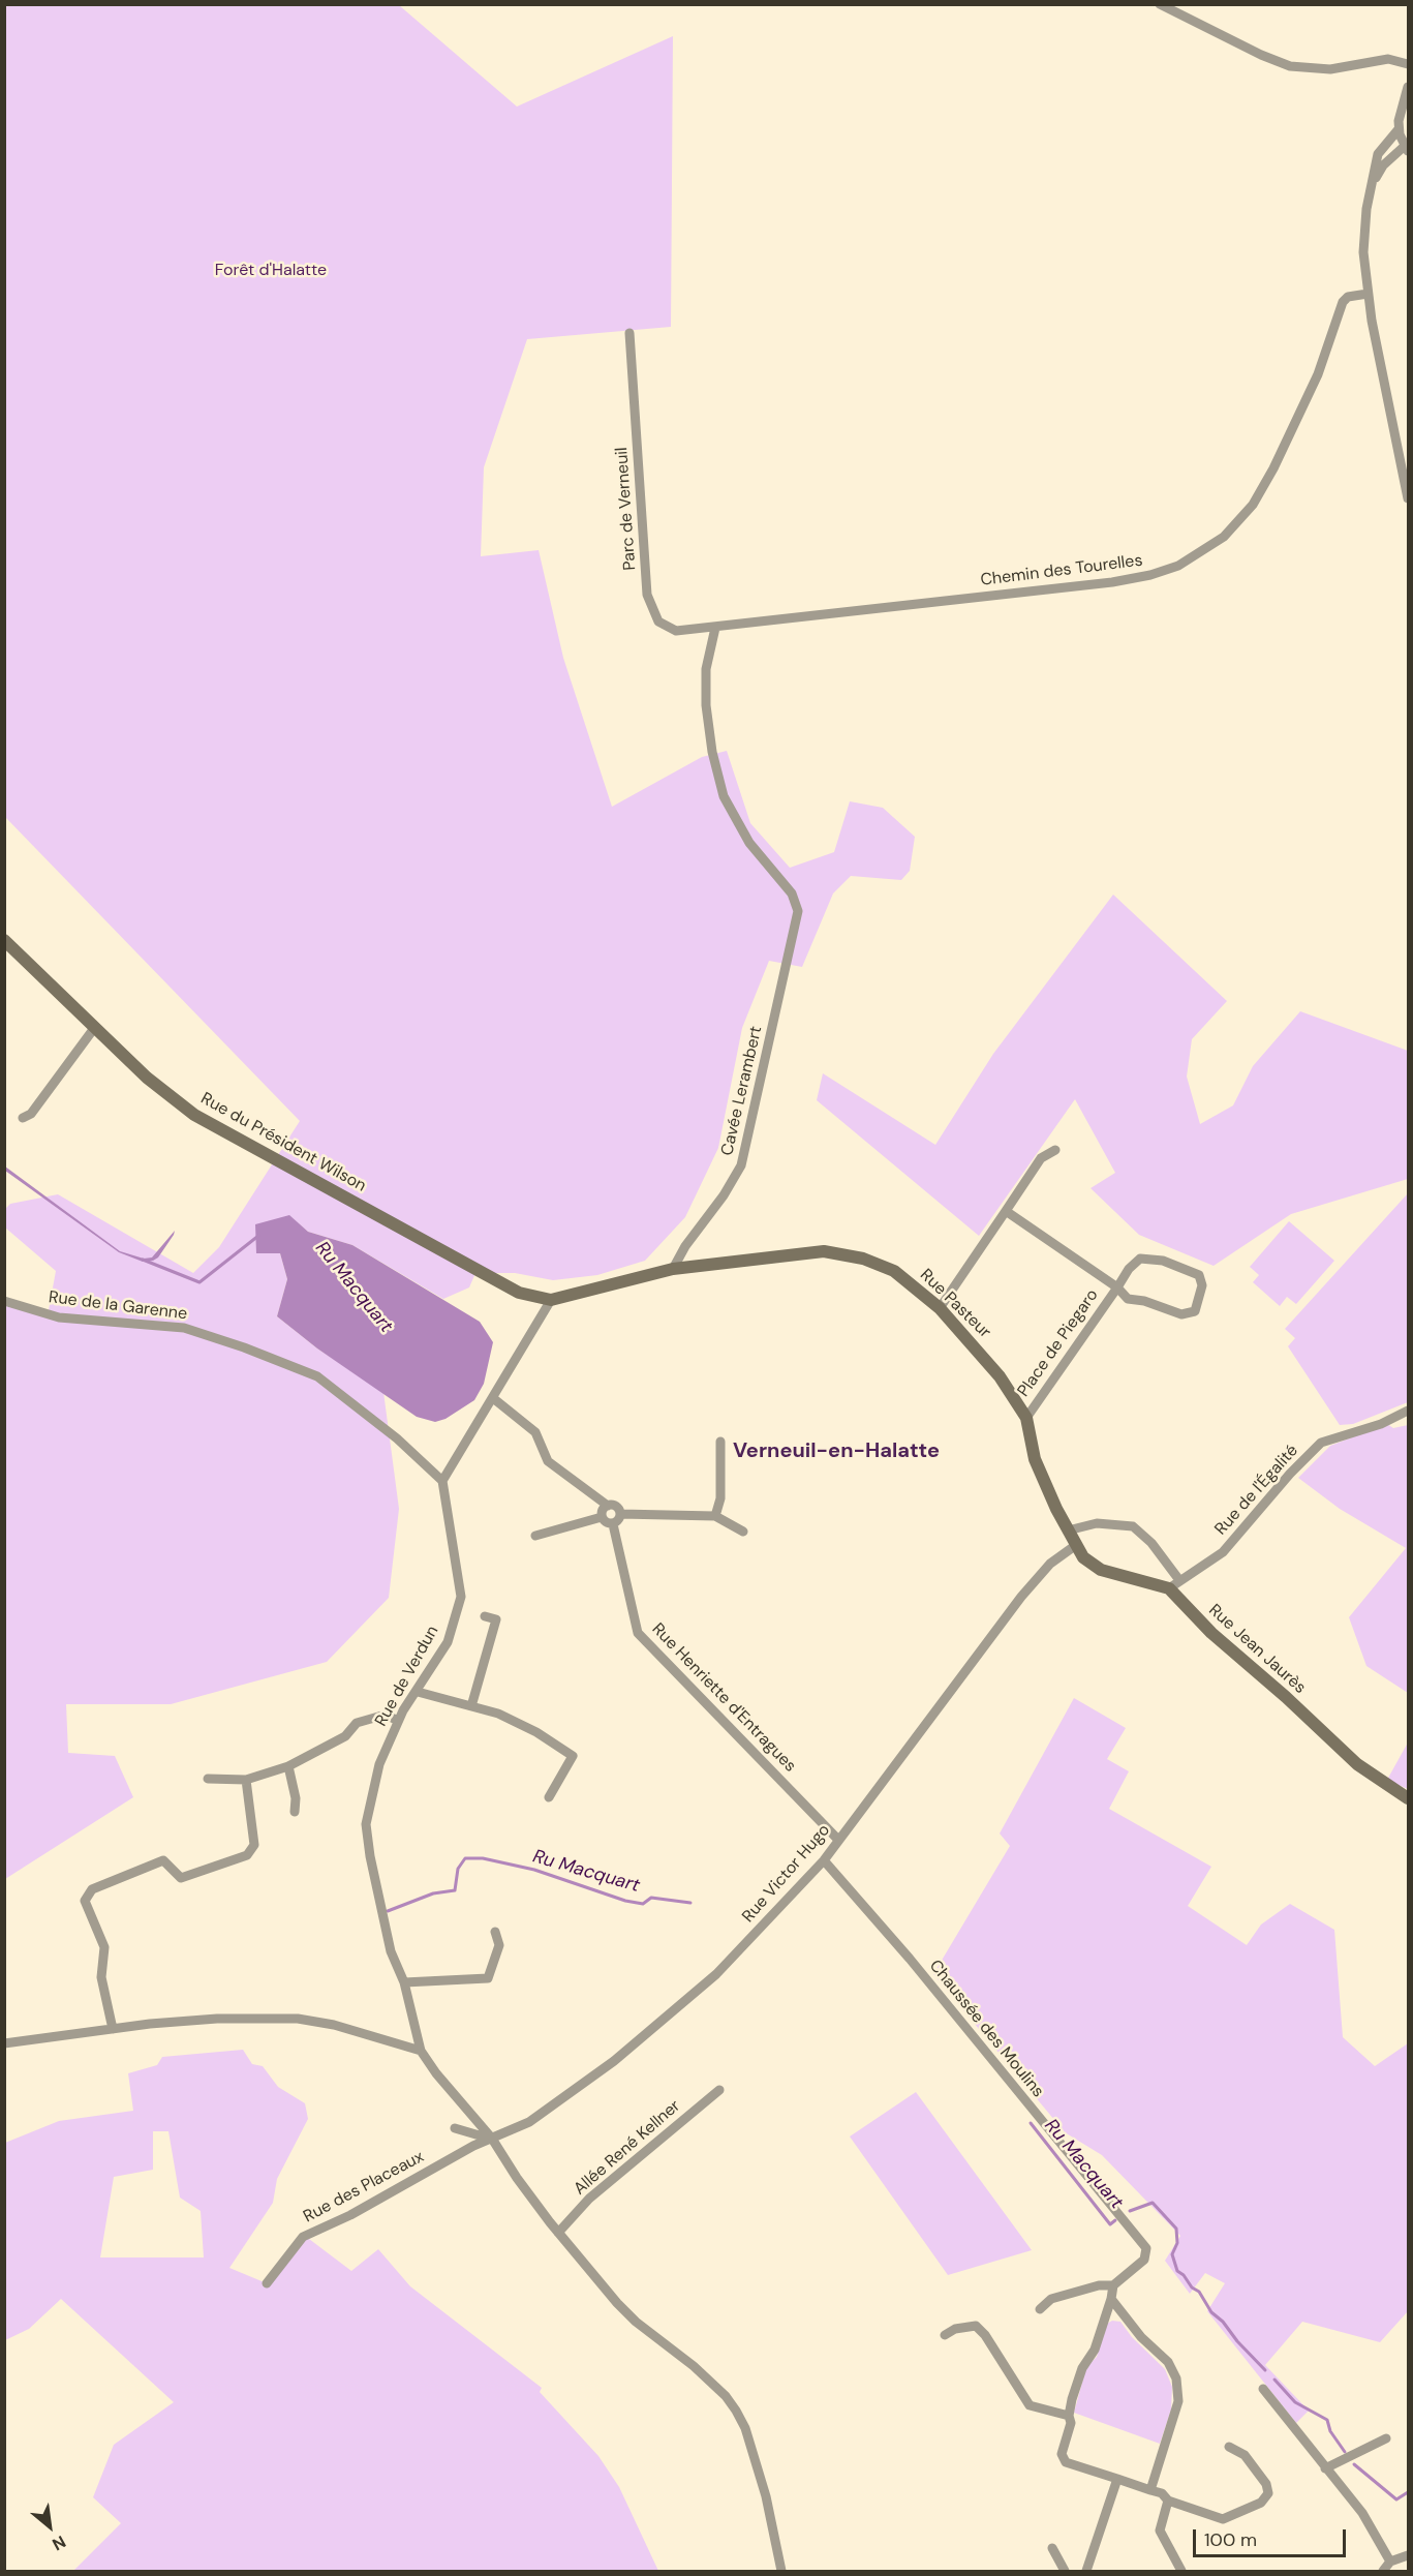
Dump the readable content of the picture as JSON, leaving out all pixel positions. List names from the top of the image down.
{
  "streets": {
    "street": [
      "Parc de Verneuil",
      "Chemin des Tourelles",
      "Cavée Lerambert",
      "Rue du Président Wilson",
      "Rue Pasteur",
      "Rue de la Garenne",
      "Place de Piegaro",
      "Rue de l'Égalité",
      "Rue Jean Jaurès",
      "Rue de Verdun",
      "Rue Henriette d'Entragues",
      "Rue Victor Hugo",
      "Chaussée des Moulins",
      "Allée René Kellner",
      "Rue des Placeaux"
    ]
  },
  "crossings": [
    ["Parc de Verneuil", "Chemin des Tourelles"],
    ["Parc de Verneuil", "Cavée Lerambert"],
    ["Chemin des Tourelles", "Cavée Lerambert"],
    ["Cavée Lerambert", "Rue Pasteur"],
    ["Rue du Président Wilson", "Rue Pasteur"],
    ["Rue Pasteur", "Place de Piegaro"],
    ["Rue Pasteur", "Rue Victor Hugo"],
    ["Rue de la Garenne", "Rue de Verdun"],
    ["Rue de l'Égalité", "Rue Jean Jaurès"],
    ["Rue de Verdun", "Rue Victor Hugo"],
    ["Rue de Verdun", "Allée René Kellner"],
    ["Rue de Verdun", "Rue des Placeaux"],
    ["Rue Henriette d'Entragues", "Rue Victor Hugo"],
    ["Rue Victor Hugo", "Chaussée des Moulins"],
    ["Rue Victor Hugo", "Rue des Placeaux"]
  ],
  "districts": ["Verneuil-en-Halatte"],
  "water": ["Ru Macquart"],
  "parks": ["Forêt d'Halatte"],
  "scale_bar": "100 m",
  "north": "bottom right"
}
